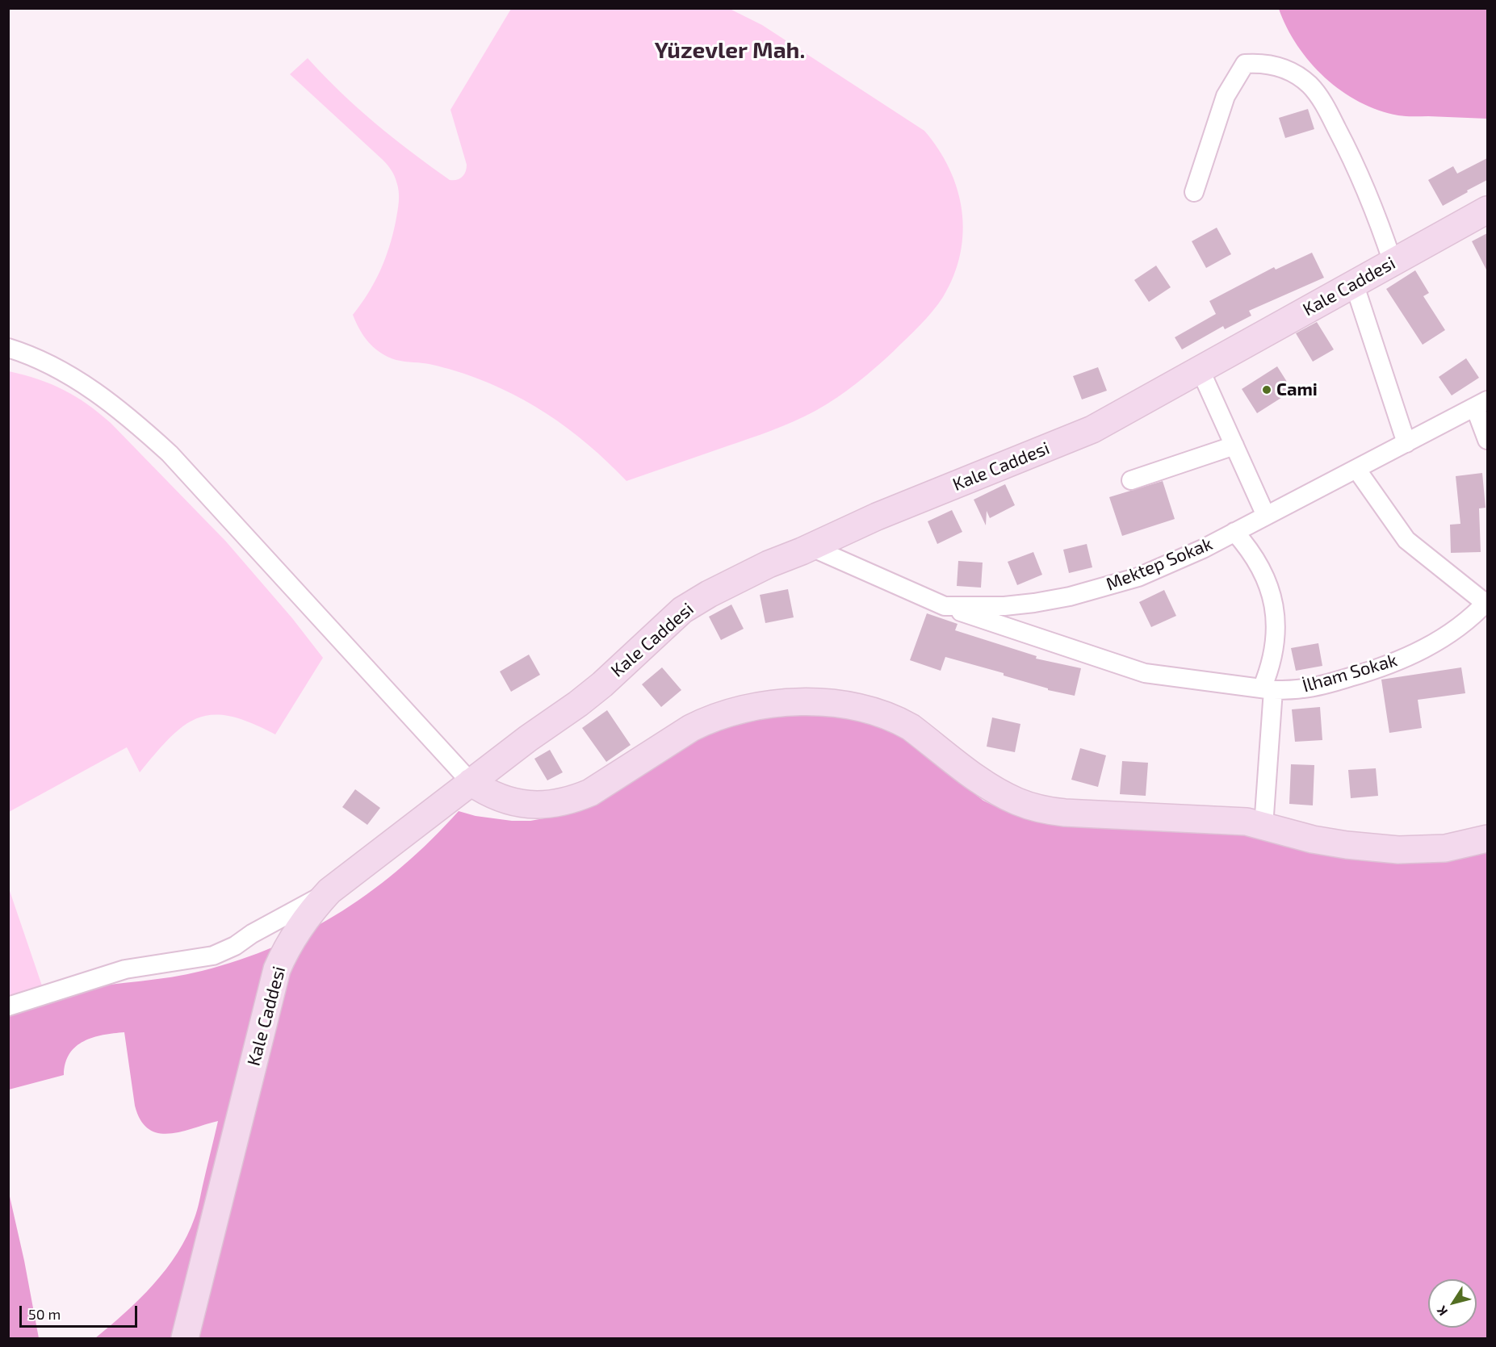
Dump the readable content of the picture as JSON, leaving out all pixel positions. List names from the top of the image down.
{
  "streets": {
    "street": ["Kale Caddesi", "Mektep Sokak", "İlham Sokak"]
  },
  "crossings": [
    ["Kale Caddesi", "Mektep Sokak"],
    ["Mektep Sokak", "İlham Sokak"]
  ],
  "districts": ["Yüzevler Mah."],
  "places": ["Cami"],
  "scale_bar": "50 m",
  "north": "bottom left"
}
